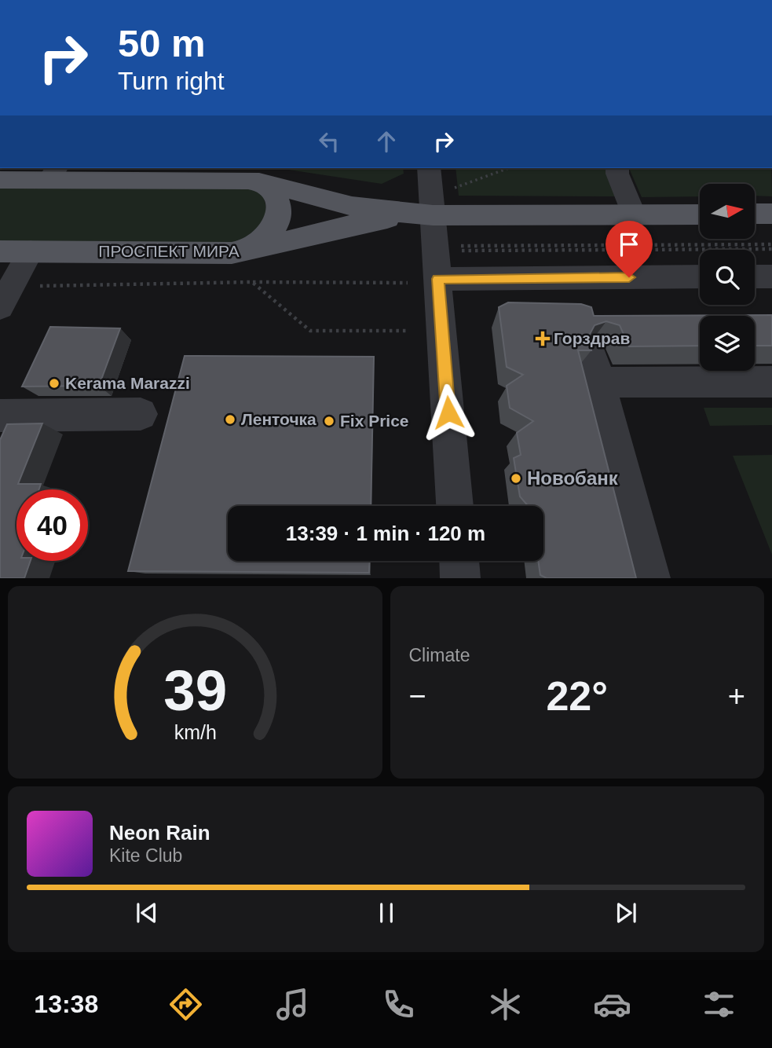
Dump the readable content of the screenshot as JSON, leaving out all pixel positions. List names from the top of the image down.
{
  "streets": {
    "main road": ["ПРОСПЕКТ МИРА"]
  },
  "places": {
    "health": ["Горздрав"],
    "other": [
      "Kerama Marazzi",
      "Ленточка",
      "Fix Price",
      "Новобанк"
    ]
  },
  "north": "right",
  "page": {
    "turn": ["50 m", "Turn right"],
    "limit": "40",
    "trip": "13:39 · 1 min · 120 m",
    "tile": "Climate",
    "heat": ["−", "22°", "+"],
    "song": ["Neon Rain", "Kite Club"],
    "tabs": "13:38",
    "gauge": ["39", "km/h"]
  }
}
